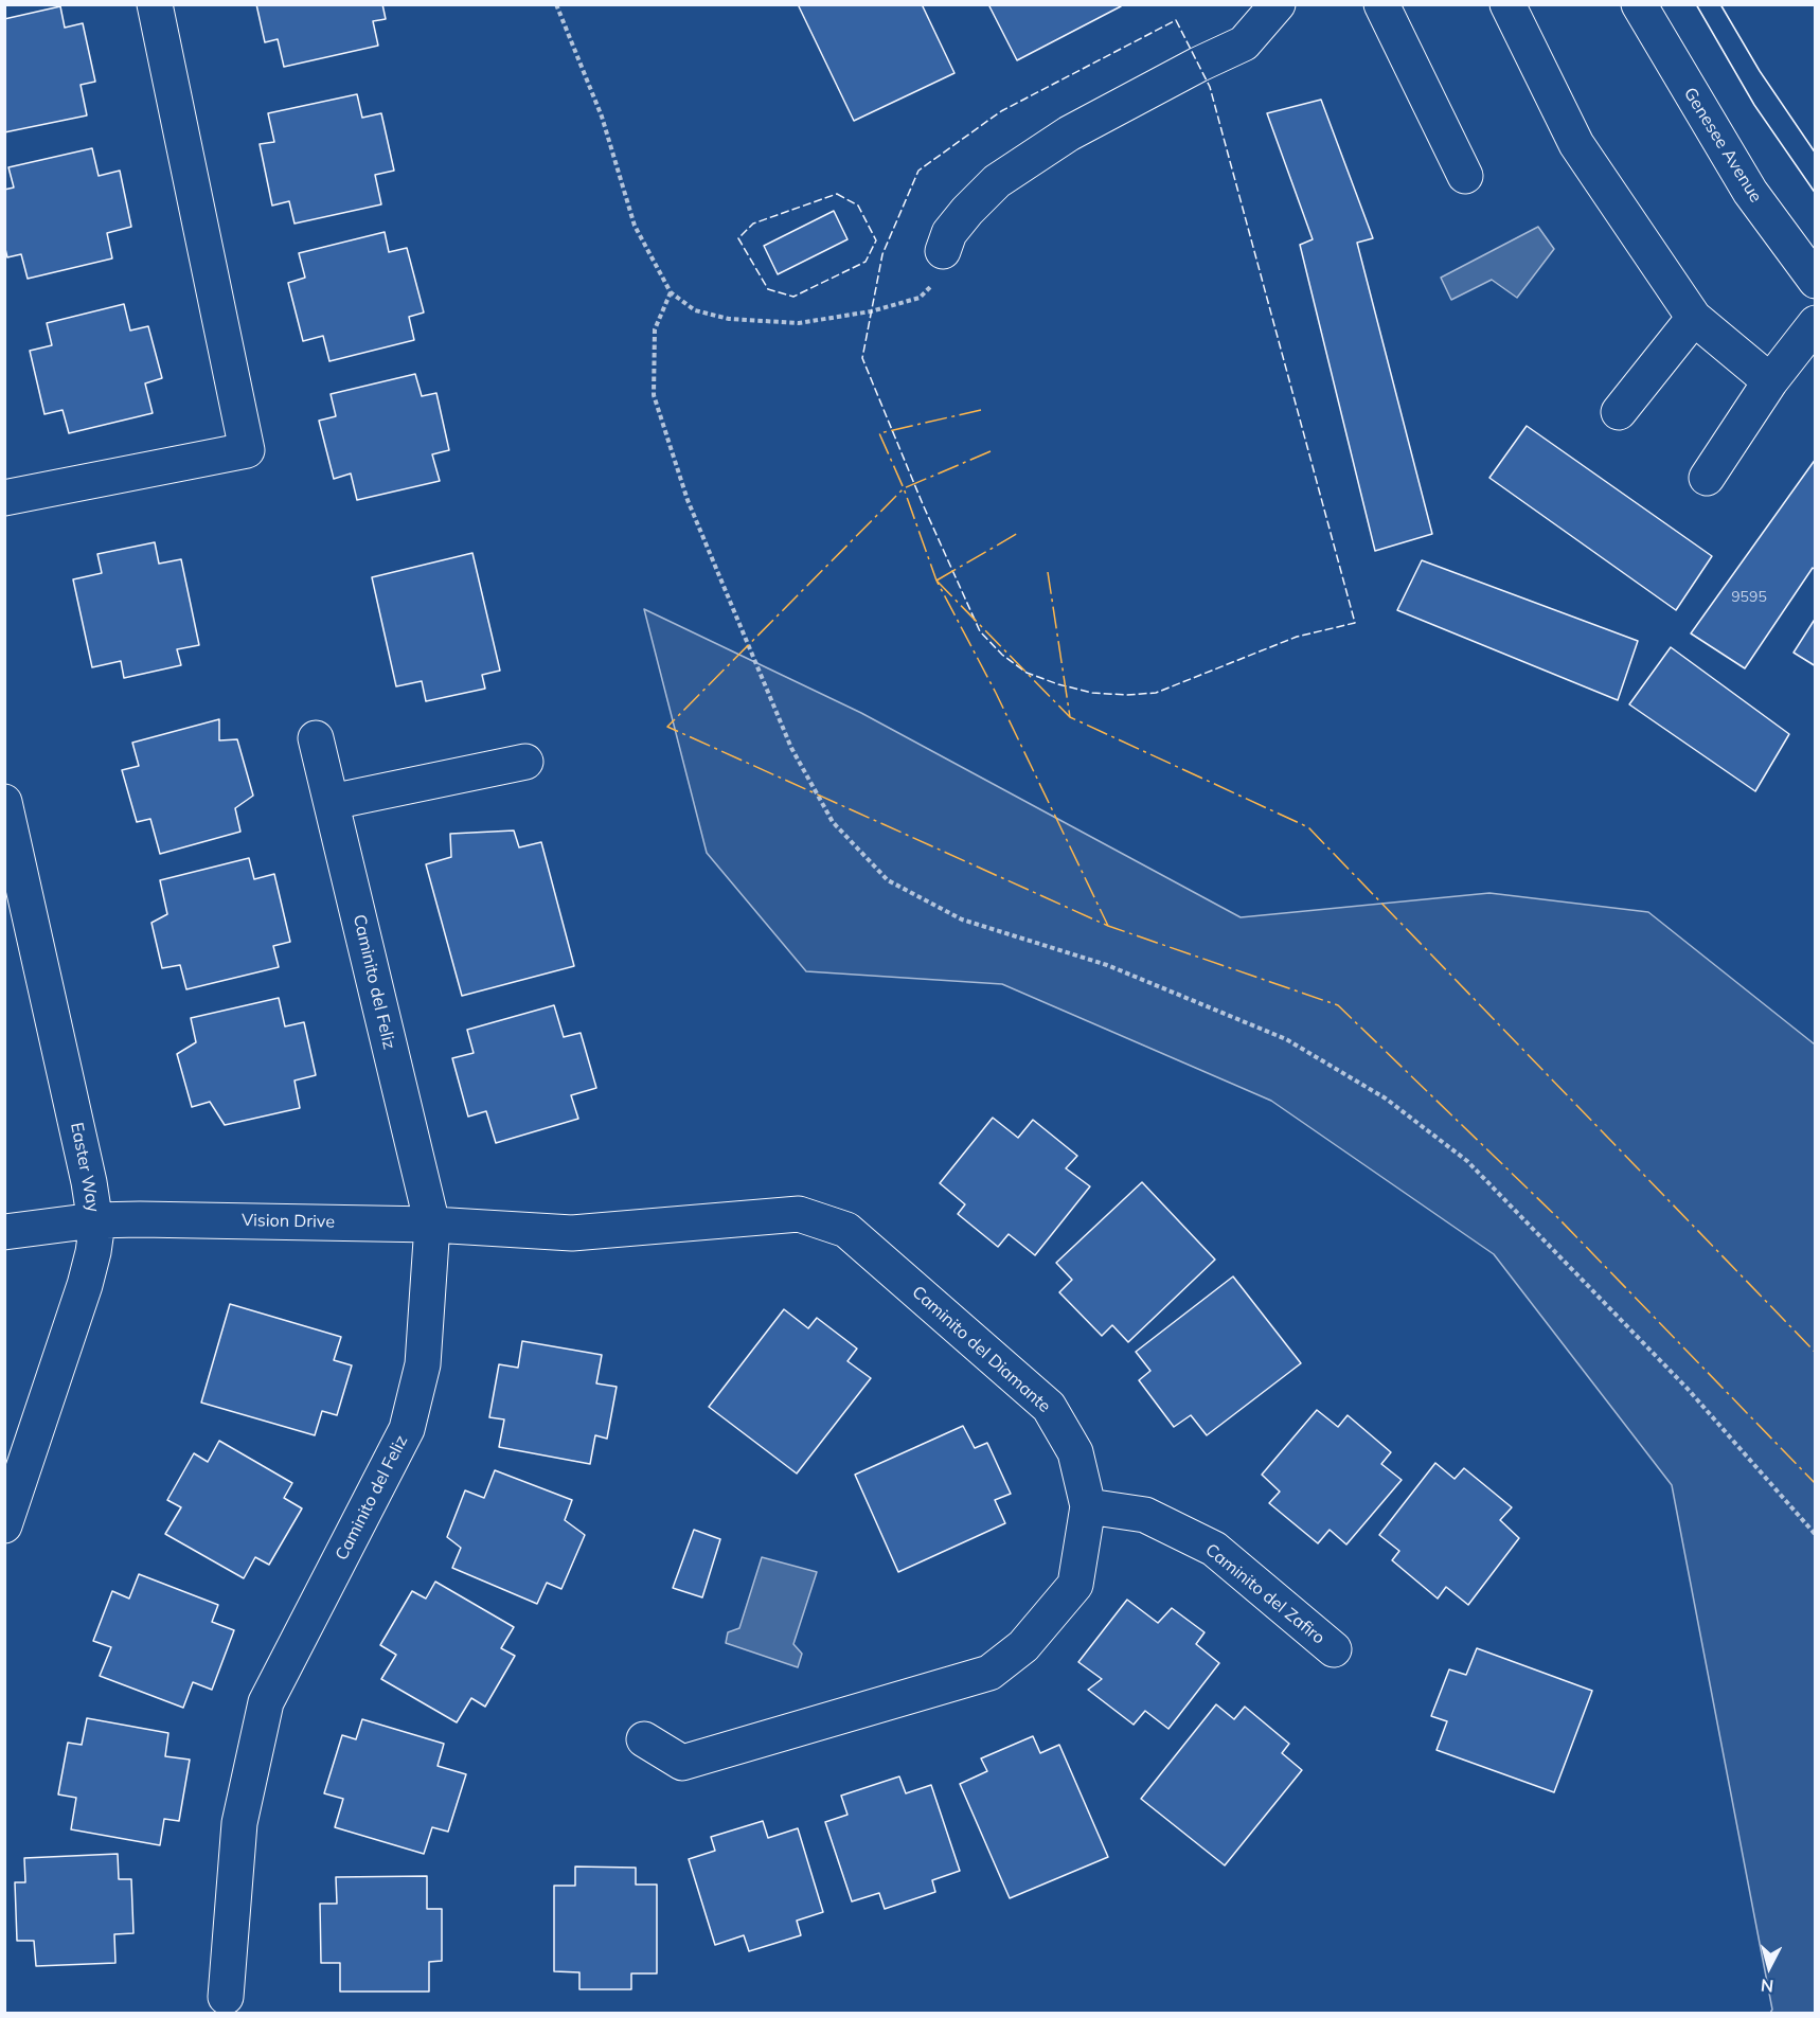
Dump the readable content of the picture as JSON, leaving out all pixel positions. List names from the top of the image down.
{
  "streets": {
    "street": [
      "Genesee Avenue",
      "Caminito del Feliz",
      "Easter Way",
      "Vision Drive",
      "Caminito del Diamante",
      "Caminito del Zafiro"
    ]
  },
  "crossings": [
    ["Caminito del Feliz", "Vision Drive"],
    ["Easter Way", "Vision Drive"],
    ["Vision Drive", "Caminito del Diamante"],
    ["Caminito del Diamante", "Caminito del Zafiro"]
  ],
  "house_numbers": ["9595"],
  "north": "bottom"
}
